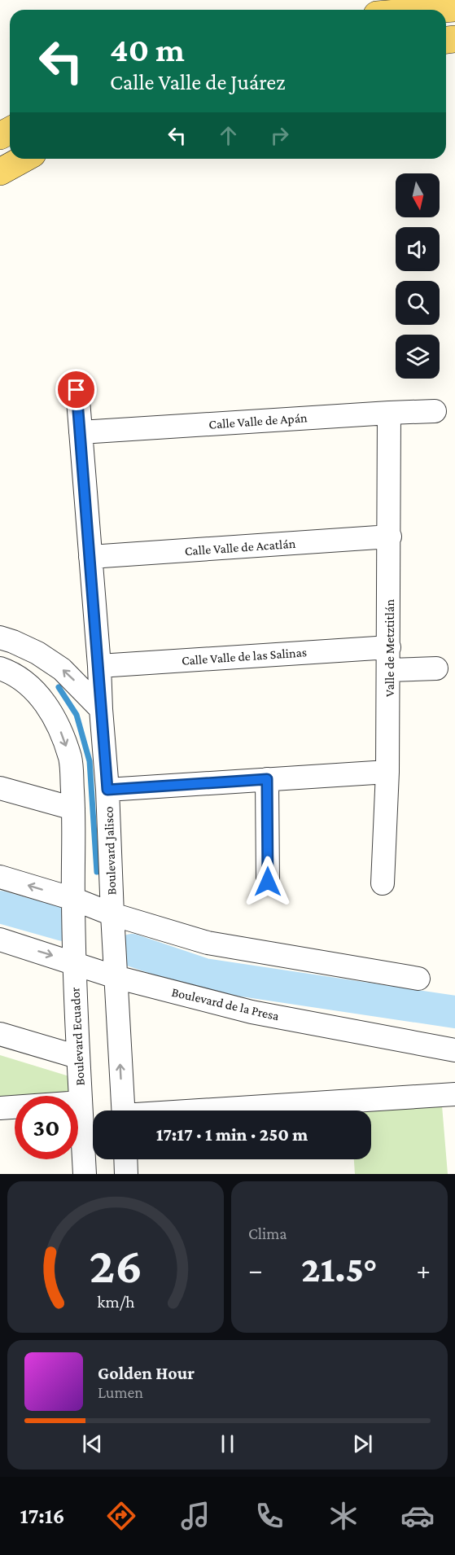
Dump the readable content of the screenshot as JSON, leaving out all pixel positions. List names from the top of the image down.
{
  "streets": {
    "street": [
      "Calle Valle de Apán",
      "Calle Valle de Acatlán",
      "Valle de Metztitlán",
      "Calle Valle de las Salinas",
      "Boulevard Jalisco",
      "Boulevard de la Presa",
      "Boulevard Ecuador"
    ]
  },
  "crossings": [
    ["Calle Valle de Apán", "Valle de Metztitlán"],
    ["Calle Valle de Apán", "Boulevard Jalisco"],
    ["Calle Valle de Acatlán", "Valle de Metztitlán"],
    ["Calle Valle de Acatlán", "Boulevard Jalisco"],
    ["Valle de Metztitlán", "Calle Valle de las Salinas"],
    ["Calle Valle de las Salinas", "Boulevard Jalisco"],
    ["Boulevard de la Presa", "Boulevard Ecuador"]
  ],
  "north": "bottom",
  "page": {
    "turn": ["40 m", "Calle Valle de Juárez"],
    "limit": "30",
    "trip": "17:17 · 1 min · 250 m",
    "tile": "Clima",
    "heat": ["−", "21.5°", "+"],
    "song": ["Golden Hour", "Lumen"],
    "tabs": "17:16",
    "gauge": ["26", "km/h"]
  }
}
